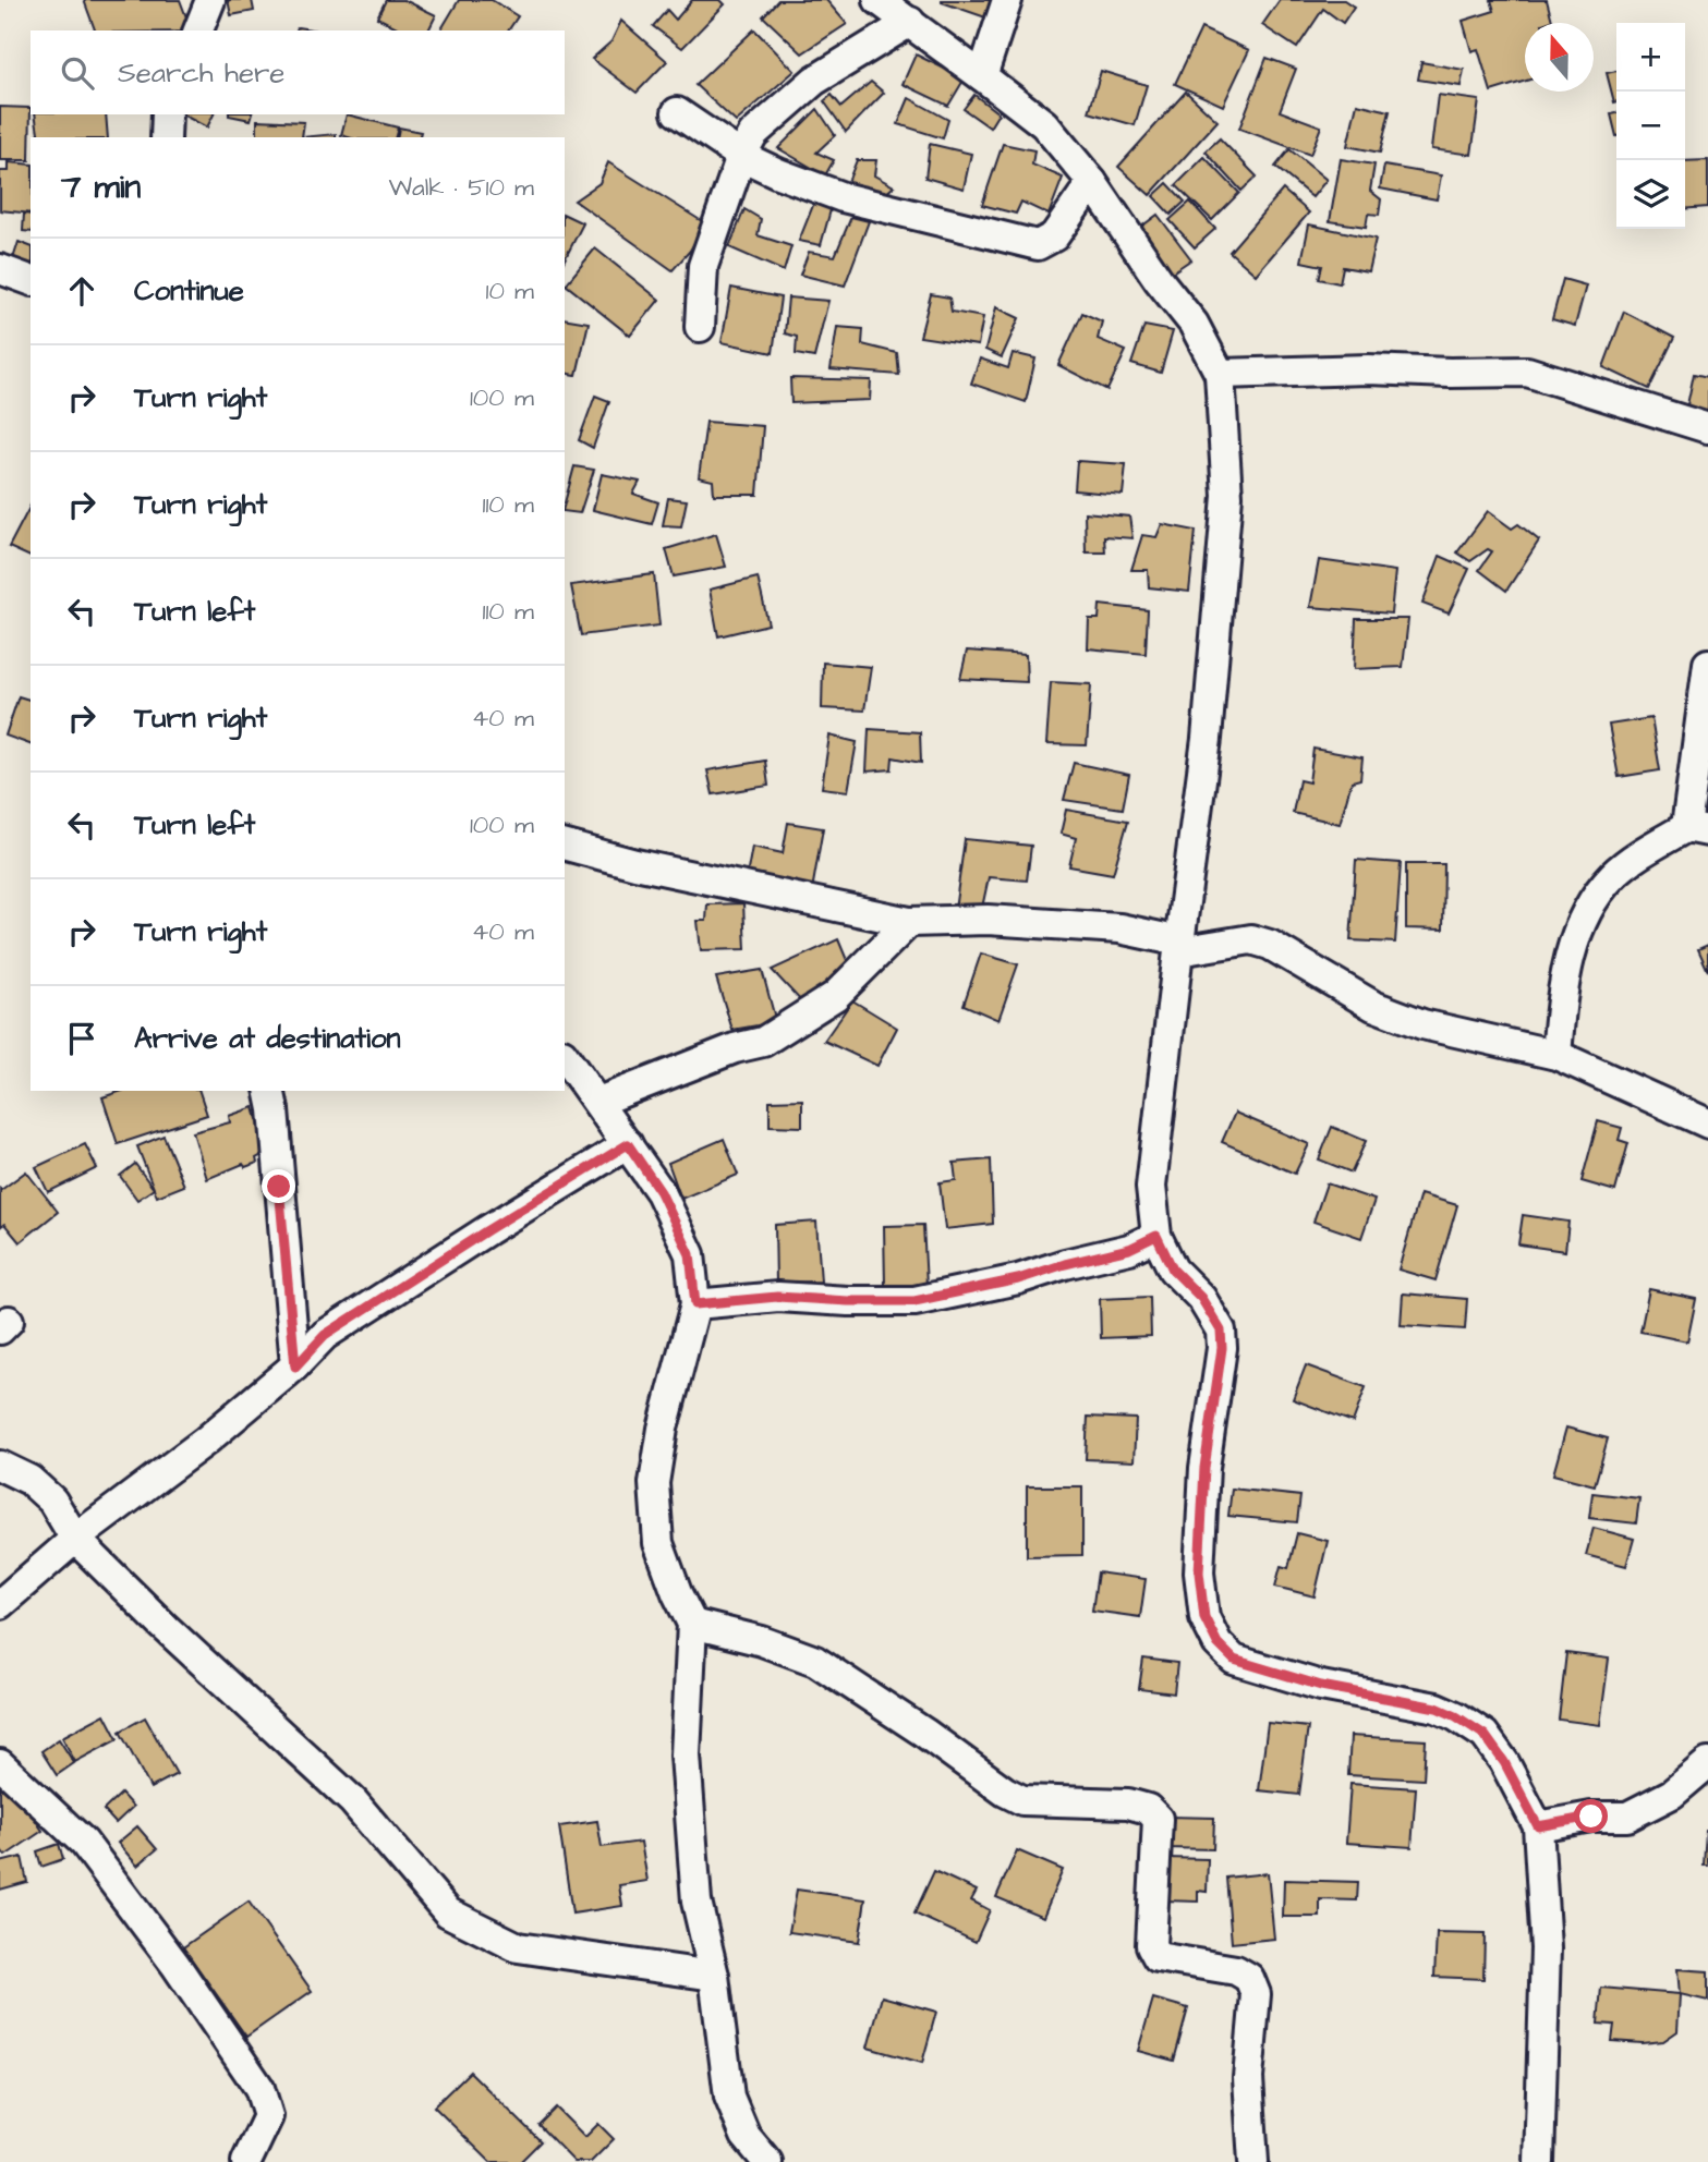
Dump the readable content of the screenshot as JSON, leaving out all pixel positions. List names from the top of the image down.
{
  "north": "top",
  "page": {
    "map_buttons": ["+", "−"],
    "search": "Search here",
    "heading": ["7 min", "Walk · 510 m"],
    "list": [
      ["Continue", "10 m"],
      ["Turn right", "100 m"],
      ["Turn right", "110 m"],
      ["Turn left", "110 m"],
      ["Turn right", "40 m"],
      ["Turn left", "100 m"],
      ["Turn right", "40 m"],
      "Arrive at destination"
    ]
  }
}
